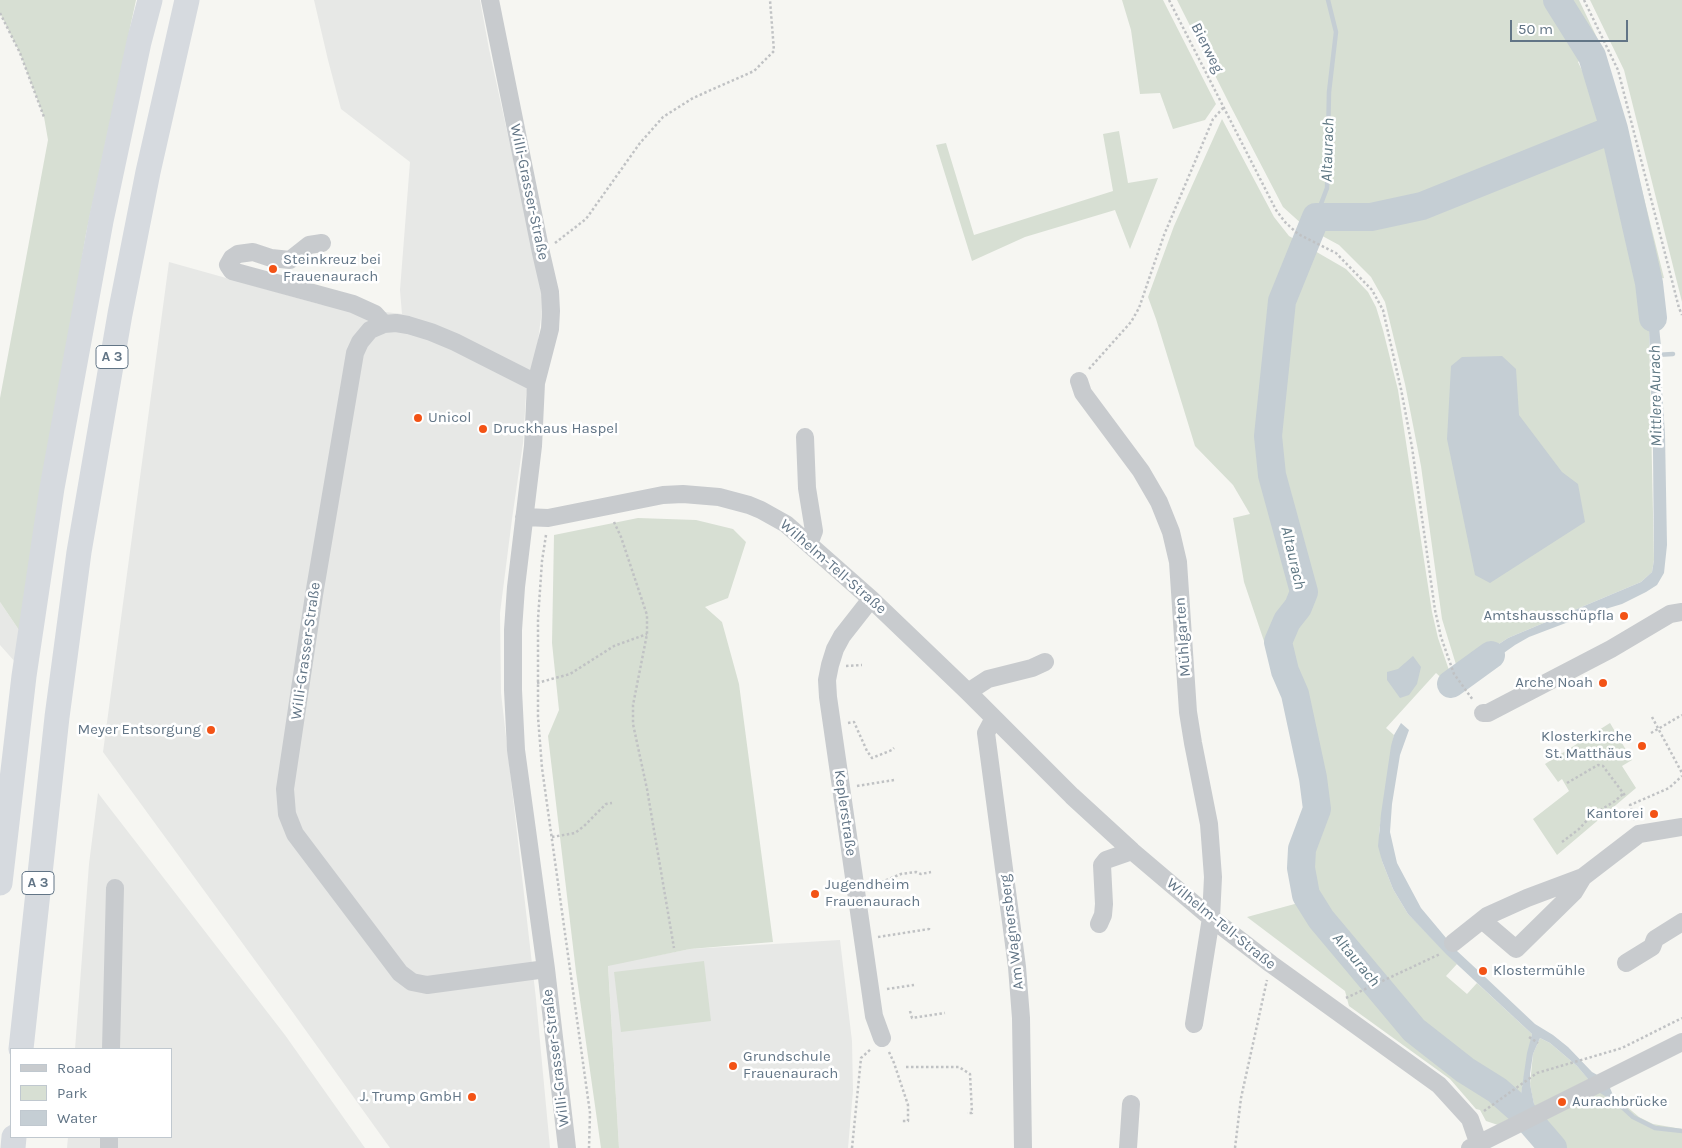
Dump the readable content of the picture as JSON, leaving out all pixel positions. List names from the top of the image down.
{
  "streets": {
    "highway": ["A 3"],
    "street": [
      "Willi-Grasser-Straße",
      "Wilhelm-Tell-Straße",
      "Mühlgarten",
      "Keplerstraße",
      "Am Wagnersberg"
    ],
    "path": ["Bierweg"]
  },
  "crossings": [
    ["Willi-Grasser-Straße", "Wilhelm-Tell-Straße"],
    ["Wilhelm-Tell-Straße", "Mühlgarten"],
    ["Wilhelm-Tell-Straße", "Keplerstraße"],
    ["Wilhelm-Tell-Straße", "Am Wagnersberg"]
  ],
  "water": ["Altaurach", "Mittlere Aurach"],
  "places": [
    "Steinkreuz bei Frauenaurach",
    "Unicol",
    "Druckhaus Haspel",
    "Amtshausschüpfla",
    "Arche Noah",
    "Meyer Entsorgung",
    "Klosterkirche St. Matthäus",
    "Kantorei",
    "Jugendheim Frauenaurach",
    "Klostermühle",
    "Grundschule Frauenaurach",
    "J. Trump GmbH",
    "Aurachbrücke"
  ],
  "legend": ["Road", "Park", "Water"],
  "scale_bar": "50 m"
}
